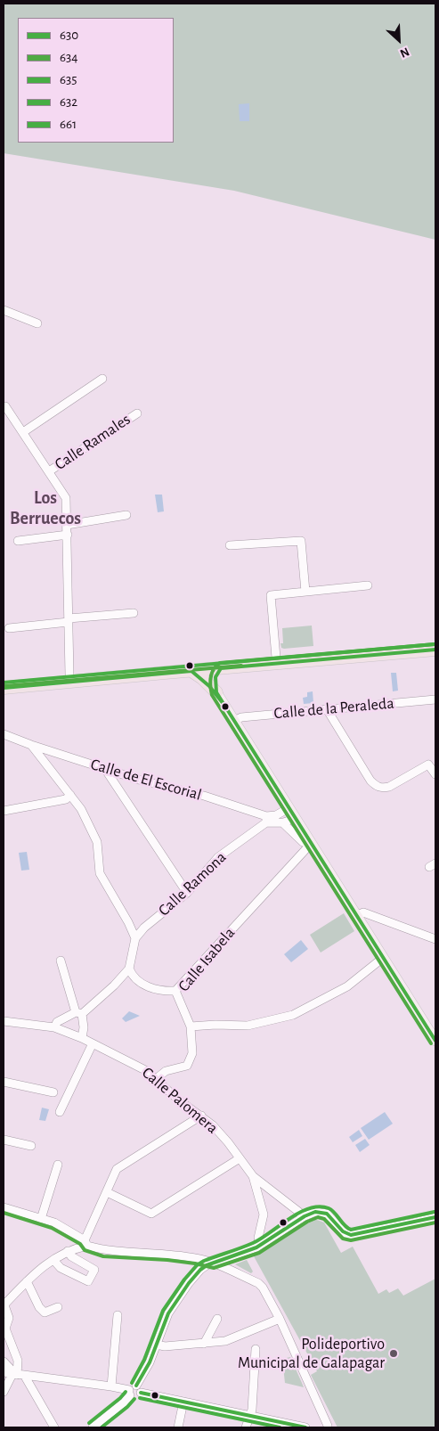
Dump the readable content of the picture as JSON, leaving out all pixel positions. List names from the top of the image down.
{
  "streets": {
    "street": [
      "Calle Ramales",
      "Calle de la Peraleda",
      "Calle de El Escorial",
      "Calle Ramona",
      "Calle Isabela",
      "Calle Palomera"
    ]
  },
  "crossings": [
    ["Calle de El Escorial", "Calle Ramona"],
    ["Calle Isabela", "Calle Palomera"]
  ],
  "districts": ["Los Berruecos"],
  "places": ["Polideportivo Municipal de Galapagar"],
  "lines": [
    "transit line 634",
    "transit line 661",
    "transit line 630",
    "transit line 632",
    "transit line 635"
  ],
  "legend": [
    "630",
    "634",
    "635",
    "632",
    "661"
  ],
  "north": "bottom right"
}
